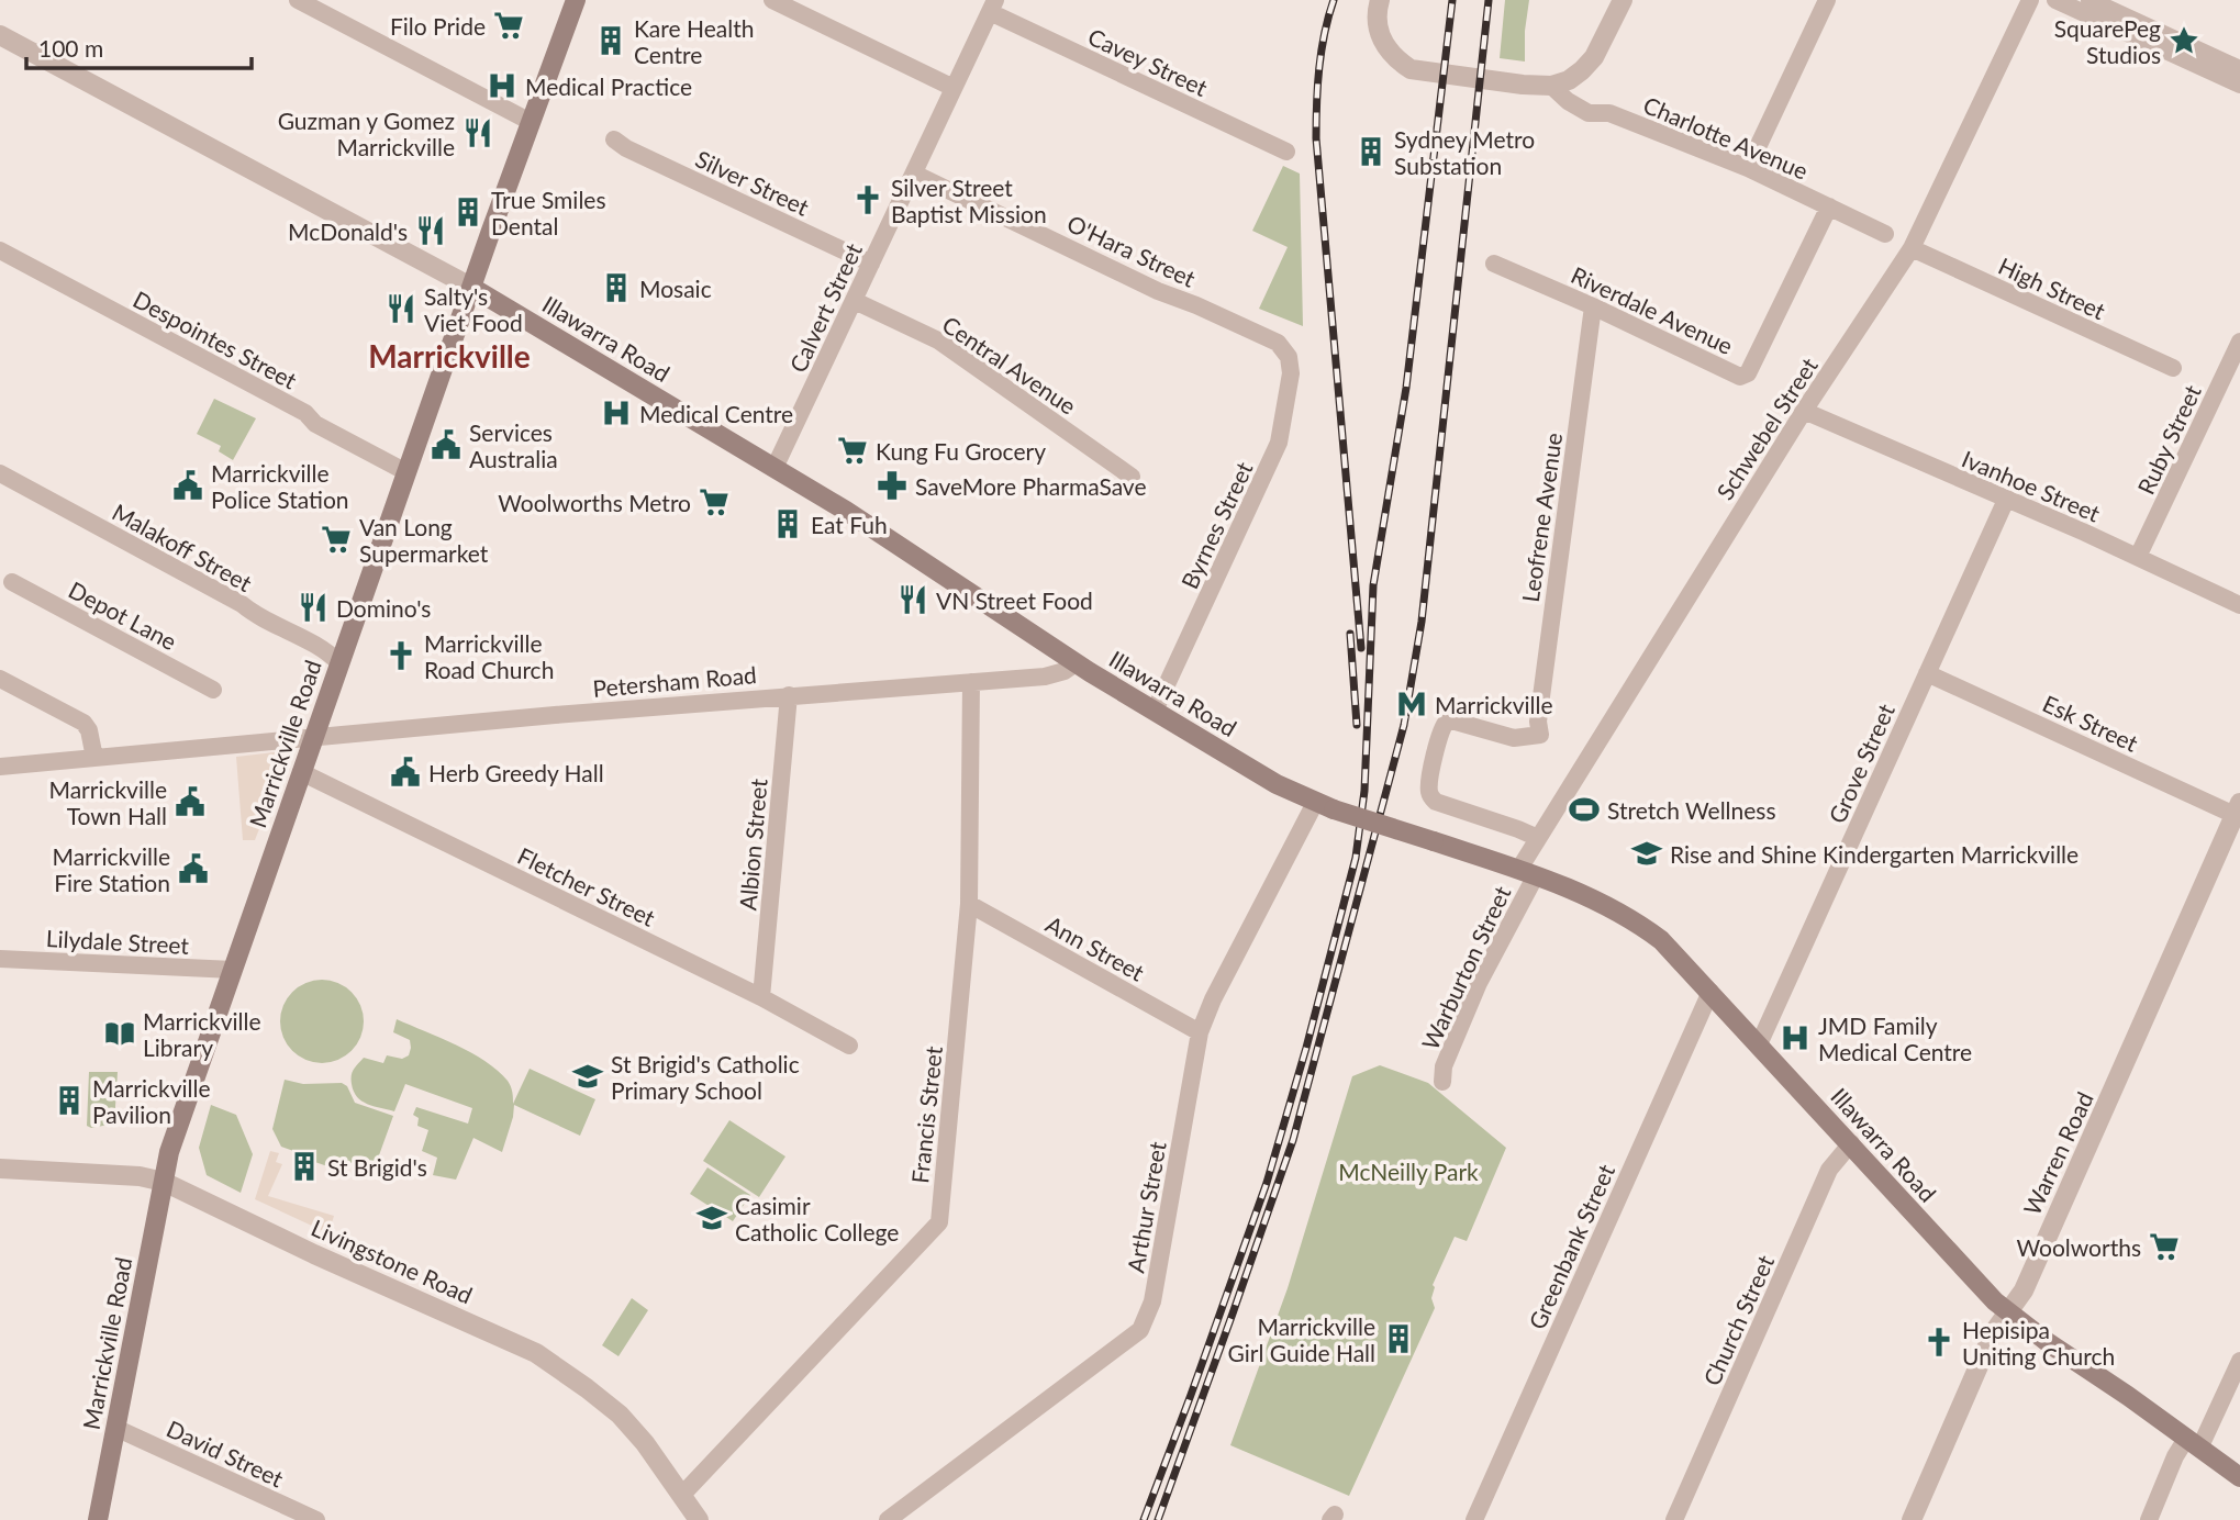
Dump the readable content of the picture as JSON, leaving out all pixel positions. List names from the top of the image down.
{
  "streets": {
    "main road": ["Illawarra Road", "Marrickville Road"],
    "street": [
      "Cavey Street",
      "Charlotte Avenue",
      "Silver Street",
      "O'Hara Street",
      "High Street",
      "Calvert Street",
      "Riverdale Avenue",
      "Despointes Street",
      "Central Avenue",
      "Schwebel Street",
      "Ruby Street",
      "Ivanhoe Street",
      "Leofrene Avenue",
      "Byrnes Street",
      "Malakoff Street",
      "Depot Lane",
      "Petersham Road",
      "Esk Street",
      "Grove Street",
      "Albion Street",
      "Fletcher Street",
      "Lilydale Street",
      "Ann Street",
      "Warburton Street",
      "Francis Street",
      "Warren Road",
      "Arthur Street",
      "Greenbank Street",
      "Livingstone Road",
      "Church Street",
      "David Street"
    ]
  },
  "crossings": [
    ["Cavey Street", "Calvert Street"],
    ["Charlotte Avenue", "Riverdale Avenue"],
    ["Silver Street", "Calvert Street"],
    ["O'Hara Street", "Calvert Street"],
    ["O'Hara Street", "Byrnes Street"],
    ["High Street", "Schwebel Street"],
    ["Calvert Street", "Illawarra Road"],
    ["Calvert Street", "Central Avenue"],
    ["Riverdale Avenue", "Leofrene Avenue"],
    ["Illawarra Road", "Schwebel Street"],
    ["Illawarra Road", "Byrnes Street"],
    ["Illawarra Road", "Petersham Road"],
    ["Illawarra Road", "Marrickville Road"],
    ["Illawarra Road", "Grove Street"],
    ["Illawarra Road", "Warburton Street"],
    ["Illawarra Road", "Warren Road"],
    ["Illawarra Road", "Arthur Street"],
    ["Illawarra Road", "Greenbank Street"],
    ["Illawarra Road", "Church Street"],
    ["Despointes Street", "Marrickville Road"],
    ["Schwebel Street", "Ivanhoe Street"],
    ["Schwebel Street", "Leofrene Avenue"],
    ["Schwebel Street", "Warburton Street"],
    ["Ruby Street", "Ivanhoe Street"],
    ["Ivanhoe Street", "Grove Street"],
    ["Malakoff Street", "Marrickville Road"],
    ["Petersham Road", "Marrickville Road"],
    ["Petersham Road", "Albion Street"],
    ["Petersham Road", "Francis Street"],
    ["Esk Street", "Grove Street"],
    ["Esk Street", "Warren Road"],
    ["Marrickville Road", "Fletcher Street"],
    ["Marrickville Road", "Lilydale Street"],
    ["Marrickville Road", "Livingstone Road"],
    ["Marrickville Road", "David Street"],
    ["Albion Street", "Fletcher Street"],
    ["Ann Street", "Francis Street"],
    ["Ann Street", "Arthur Street"],
    ["Francis Street", "Livingstone Road"]
  ],
  "districts": ["Marrickville"],
  "parks": ["McNeilly Park"],
  "places": {
    "supermarket": [
      "Filo Pride",
      "Kung Fu Grocery",
      "Woolworths Metro",
      "Van Long Supermarket",
      "Woolworths"
    ],
    "building": [
      "Kare Health Centre",
      "Sydney Metro Substation",
      "True Smiles Dental",
      "Mosaic",
      "Eat Fuh",
      "Marrickville Pavilion",
      "St Brigid's",
      "Marrickville Girl Guide Hall"
    ],
    "place": ["SquarePeg Studios"],
    "hospital": ["Medical Practice", "Medical Centre", "JMD Family Medical Centre"],
    "restaurant": [
      "Guzman y Gomez Marrickville",
      "McDonald's",
      "Salty's Viet Food",
      "VN Street Food",
      "Domino's"
    ],
    "church": ["Silver Street Baptist Mission", "Marrickville Road Church", "Hepisipa Uniting Church"],
    "public building": [
      "Services Australia",
      "Marrickville Police Station",
      "Herb Greedy Hall",
      "Marrickville Town Hall",
      "Marrickville Fire Station"
    ],
    "pharmacy": ["SaveMore PharmaSave"],
    "metro station": ["Marrickville"],
    "sports": ["Stretch Wellness"],
    "school or university": ["Rise and Shine Kindergarten Marrickville", "St Brigid's Catholic Primary School", "Casimir Catholic College"],
    "library": ["Marrickville Library"]
  },
  "scale_bar": "100 m"
}
